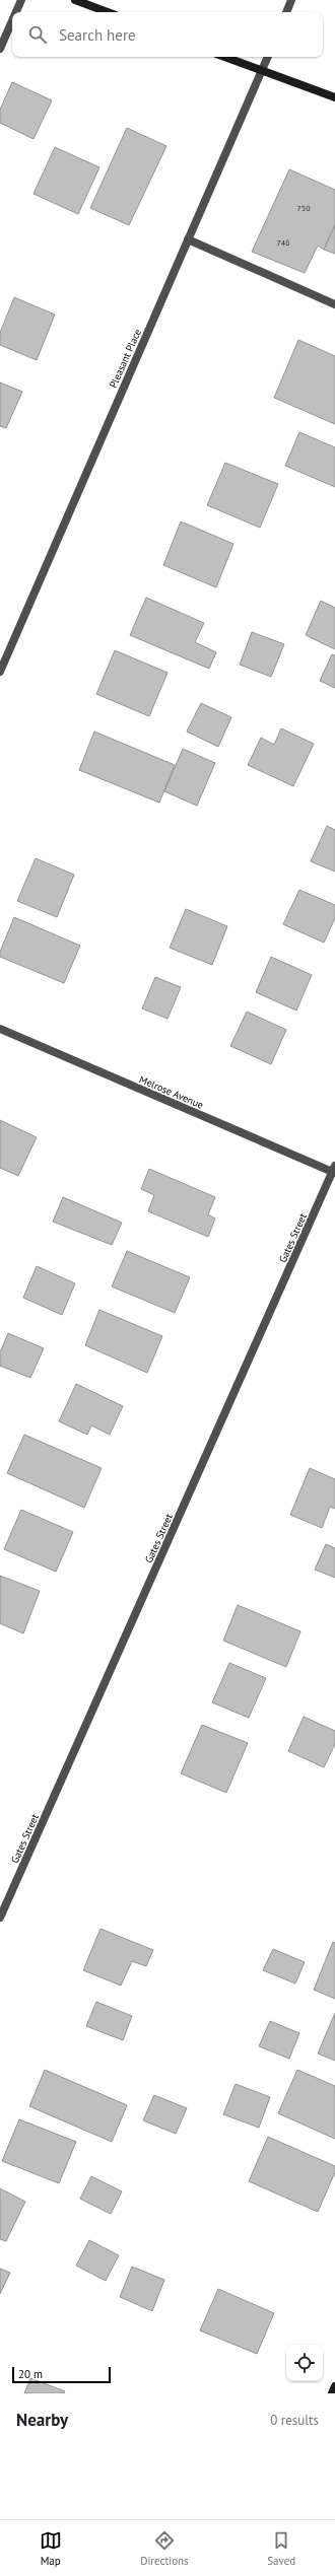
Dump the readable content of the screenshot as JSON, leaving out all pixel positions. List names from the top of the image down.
{
  "streets": {
    "street": ["Pleasant Place", "Melrose Avenue", "Gates Street"]
  },
  "crossings": [
    ["Melrose Avenue", "Gates Street"]
  ],
  "house_numbers": ["750", "746"],
  "scale_bar": "20 m",
  "page": {
    "search": "Search here",
    "scale": "20 m",
    "heading": ["Nearby", "0 results"],
    "nav": ["Map", "Directions", "Saved"]
  }
}
